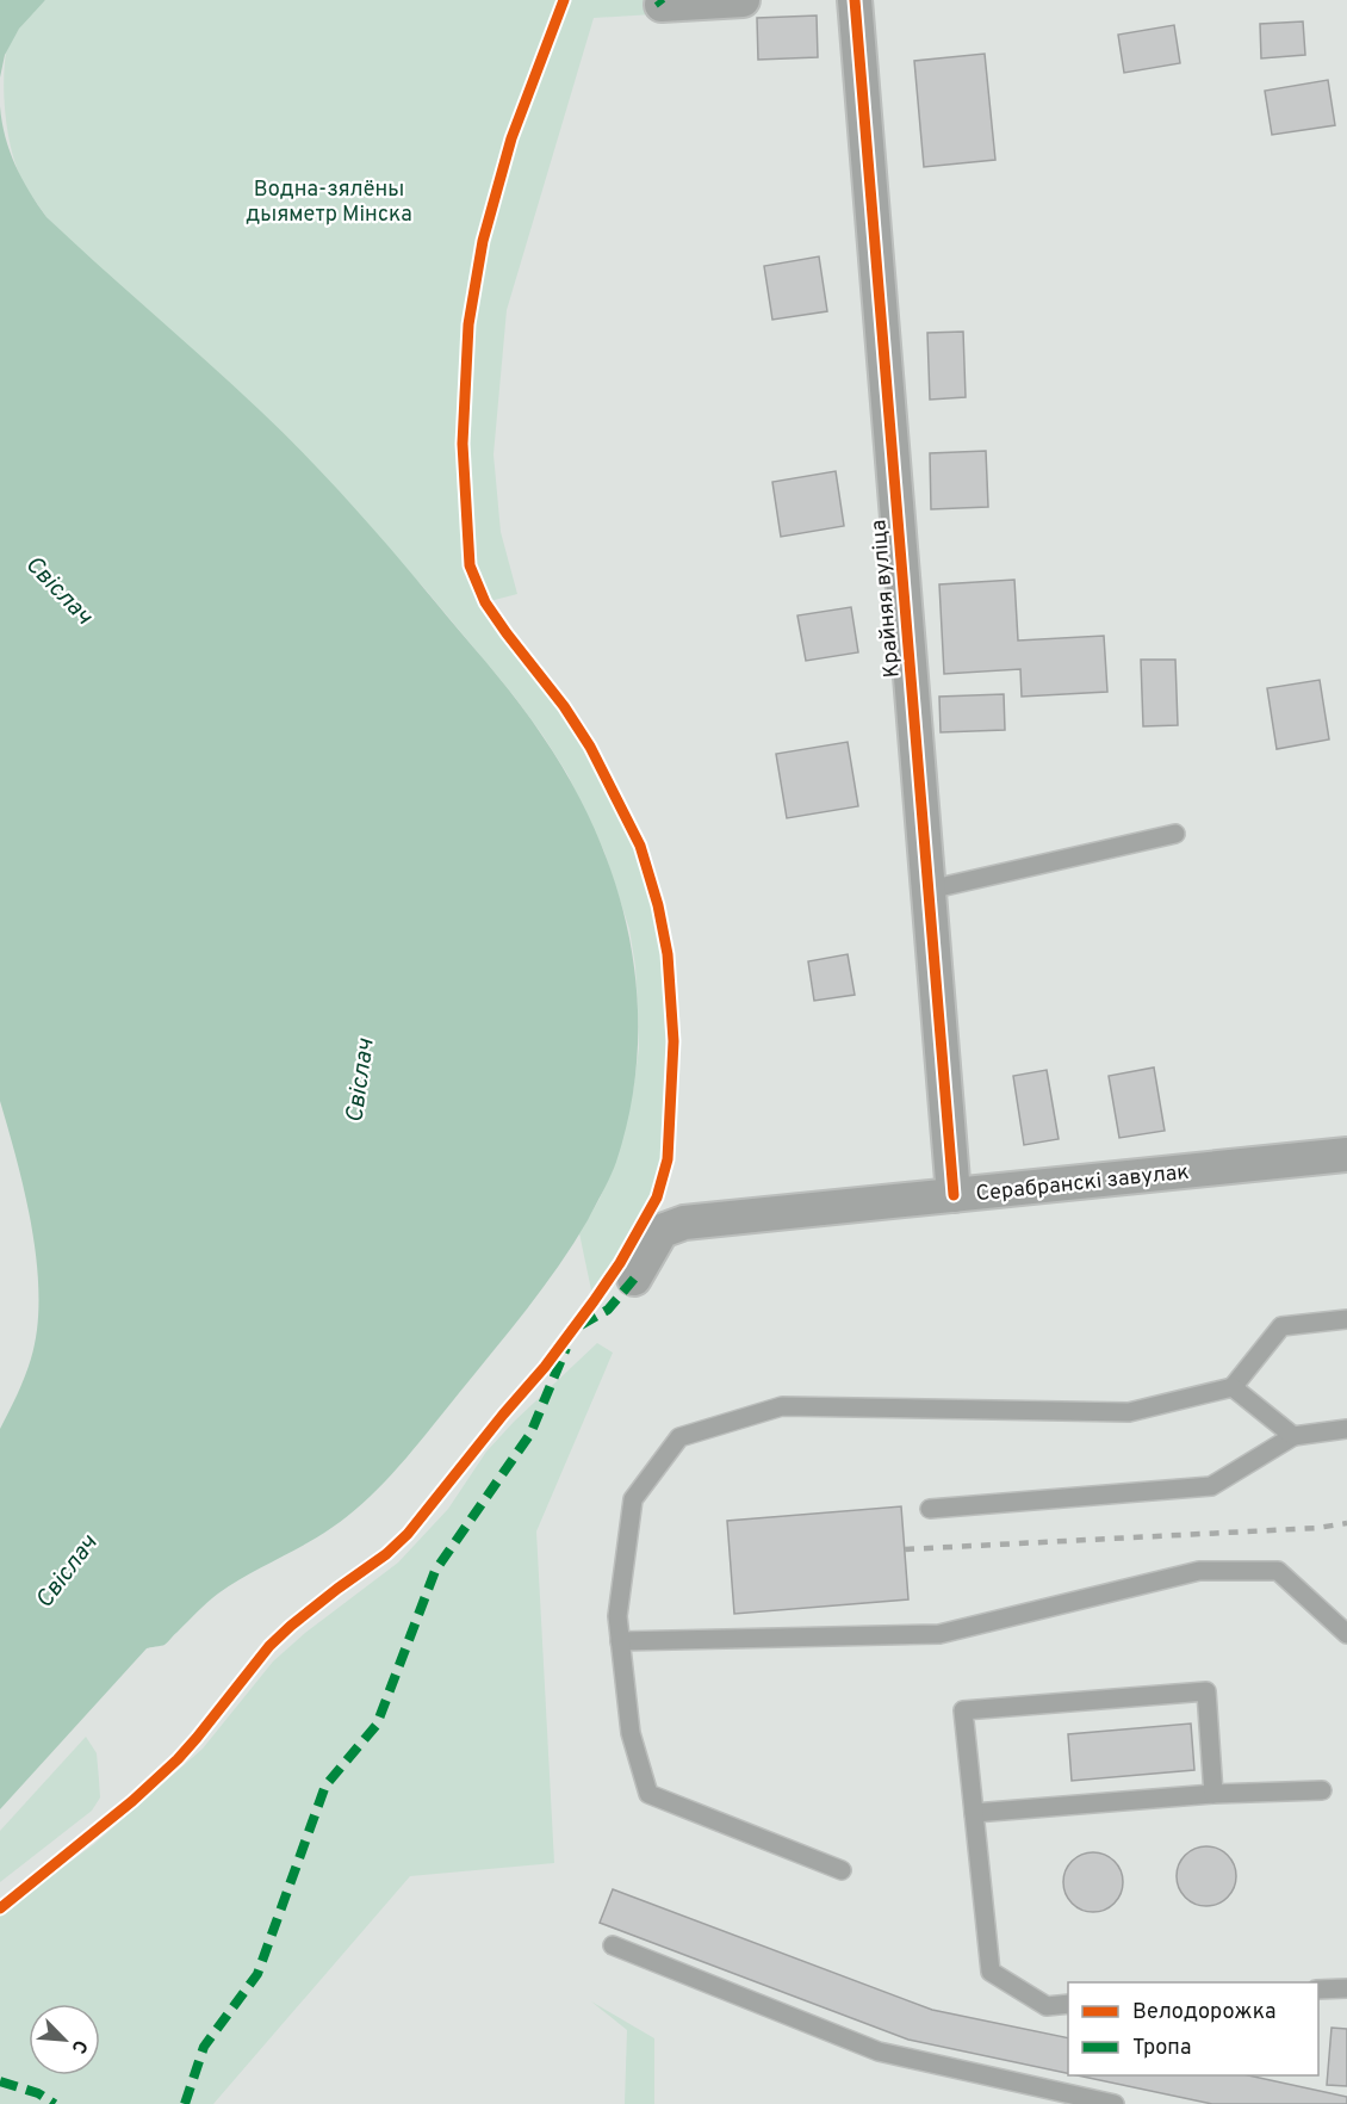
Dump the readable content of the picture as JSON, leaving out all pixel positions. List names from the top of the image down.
{
  "streets": {
    "street": ["Крайняя вуліца", "Серабранскі завулак"]
  },
  "crossings": [
    ["Крайняя вуліца", "Серабранскі завулак"]
  ],
  "water": ["Свіслач"],
  "parks": ["Водна-зялёны дыяметр Мінска"],
  "legend": ["Велодорожка", "Тропа"],
  "north": "bottom right"
}
